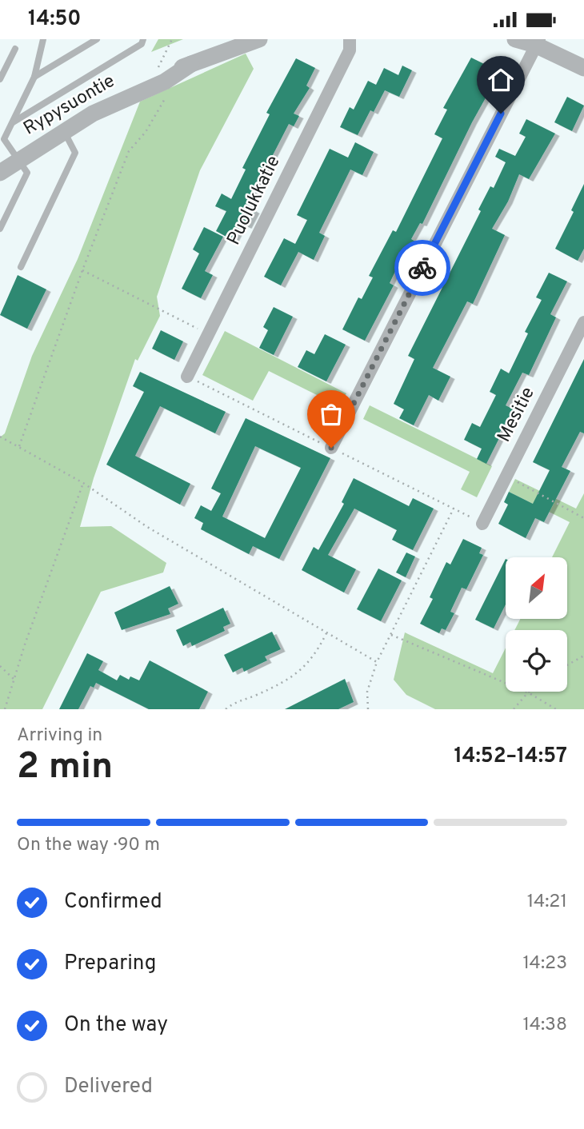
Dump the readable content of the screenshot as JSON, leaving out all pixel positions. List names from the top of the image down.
{
  "streets": {
    "street": ["Rypysuontie", "Puolukkatie", "Mesitie"]
  },
  "north": "top right",
  "page": {
    "status": "14:50",
    "heading": ["2 min", "Arriving in", "14:52–14:57"],
    "bar": "On the way · 90 m",
    "list": [
      ["Confirmed", "14:21"],
      ["Preparing", "14:23"],
      ["On the way", "14:38"],
      "Delivered"
    ]
  }
}
